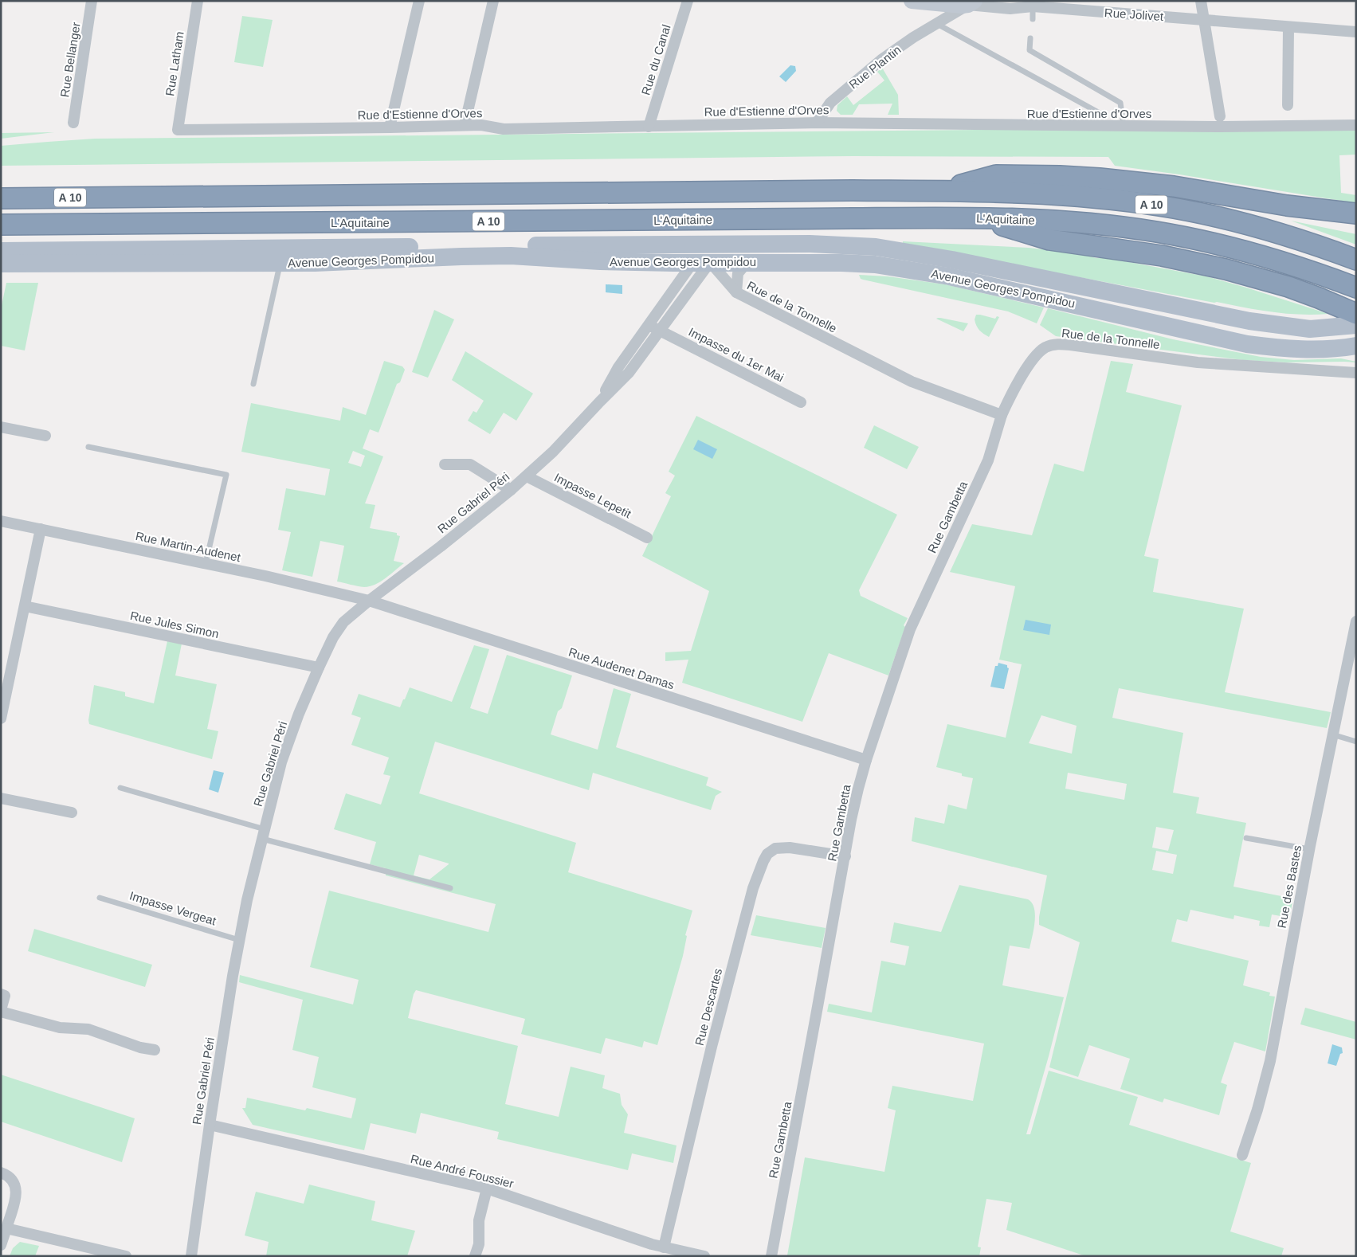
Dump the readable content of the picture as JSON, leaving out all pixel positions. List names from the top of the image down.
{
  "streets": {
    "highway": ["A 10", "L'Aquitaine"],
    "main road": ["Avenue Georges Pompidou"],
    "street": [
      "Rue Jolivet",
      "Rue Bellanger",
      "Rue du Canal",
      "Rue Latham",
      "Rue Plantin",
      "Rue d'Estienne d'Orves",
      "Rue de la Tonnelle",
      "Impasse du 1er Mai",
      "Impasse Lepetit",
      "Rue Gabriel Péri",
      "Rue Gambetta",
      "Rue Martin-Audenet",
      "Rue Jules Simon",
      "Rue Audenet Damas",
      "Rue des Bastes",
      "Rue Descartes",
      "Rue André Foussier"
    ],
    "lane": ["Impasse Vergeat"]
  },
  "crossings": [
    ["Rue Jolivet", "Rue Plantin"],
    ["Rue du Canal", "Rue d'Estienne d'Orves"],
    ["Rue Latham", "Rue d'Estienne d'Orves"],
    ["Rue Plantin", "Rue d'Estienne d'Orves"],
    ["Avenue Georges Pompidou", "Rue de la Tonnelle"],
    ["Avenue Georges Pompidou", "Rue Gabriel Péri"],
    ["Rue de la Tonnelle", "Rue Gabriel Péri"],
    ["Rue de la Tonnelle", "Rue Gambetta"],
    ["Impasse du 1er Mai", "Rue Gabriel Péri"],
    ["Impasse Lepetit", "Rue Gabriel Péri"],
    ["Rue Gabriel Péri", "Rue Martin-Audenet"],
    ["Rue Gabriel Péri", "Rue Jules Simon"],
    ["Rue Gabriel Péri", "Rue Audenet Damas"],
    ["Rue Gabriel Péri", "Impasse Vergeat"],
    ["Rue Gabriel Péri", "Rue André Foussier"],
    ["Rue Gambetta", "Rue Audenet Damas"],
    ["Rue Gambetta", "Rue Descartes"],
    ["Rue Martin-Audenet", "Rue Audenet Damas"],
    ["Rue Descartes", "Rue André Foussier"]
  ]
}
